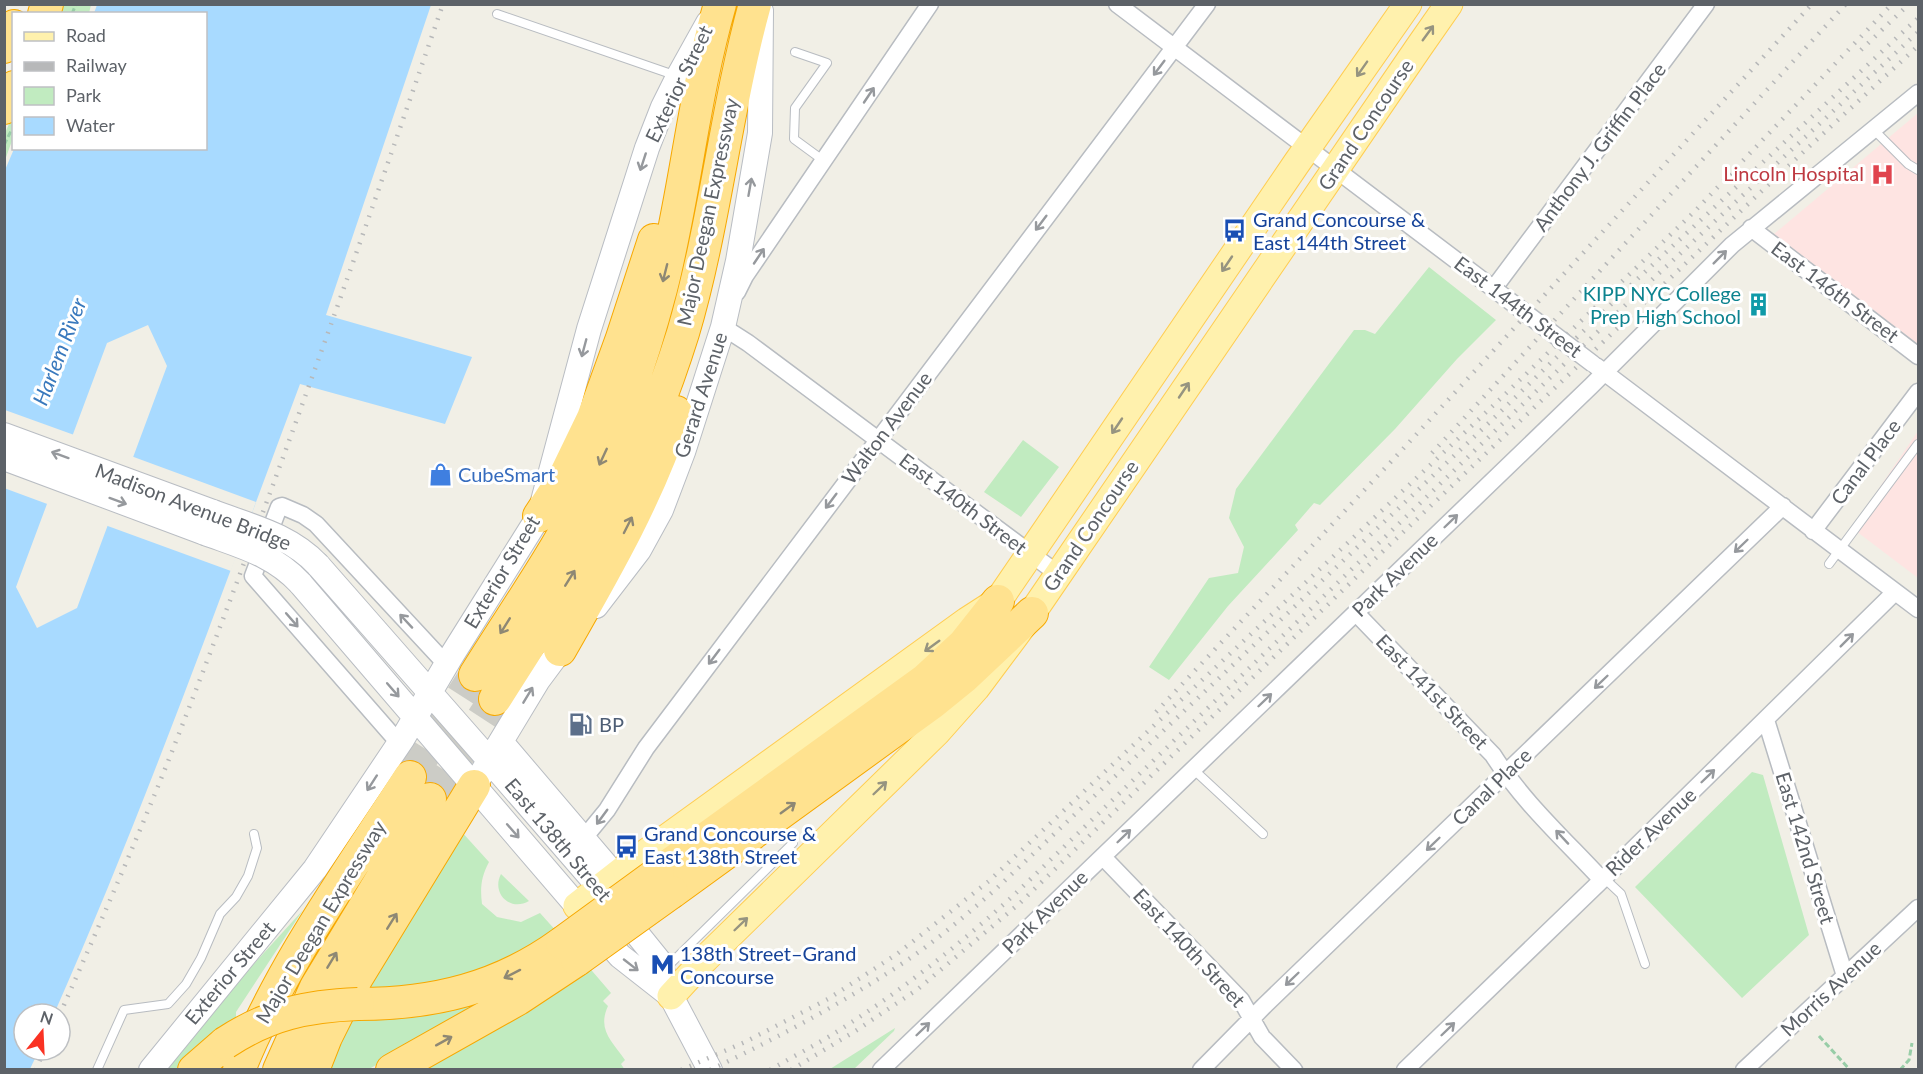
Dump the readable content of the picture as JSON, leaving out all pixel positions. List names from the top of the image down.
{
  "streets": {
    "highway": ["Major Deegan Expressway"],
    "main road": [
      "Exterior Street",
      "Grand Concourse",
      "Gerard Avenue",
      "Madison Avenue Bridge",
      "East 138th Street"
    ],
    "street": [
      "Anthony J. Griffin Place",
      "East 146th Street",
      "East 144th Street",
      "Walton Avenue",
      "Canal Place",
      "East 140th Street",
      "Park Avenue",
      "East 141st Street",
      "Rider Avenue",
      "East 142nd Street",
      "Morris Avenue"
    ]
  },
  "crossings": [
    ["Exterior Street", "Major Deegan Expressway"],
    ["Exterior Street", "Madison Avenue Bridge"],
    ["Exterior Street", "East 138th Street"],
    ["Grand Concourse", "East 144th Street"],
    ["Grand Concourse", "East 140th Street"],
    ["Grand Concourse", "East 138th Street"],
    ["Anthony J. Griffin Place", "East 144th Street"],
    ["East 146th Street", "Park Avenue"],
    ["East 144th Street", "Walton Avenue"],
    ["East 144th Street", "Canal Place"],
    ["East 144th Street", "Park Avenue"],
    ["East 144th Street", "Rider Avenue"],
    ["Gerard Avenue", "East 140th Street"],
    ["Gerard Avenue", "East 138th Street"],
    ["Walton Avenue", "East 140th Street"],
    ["Walton Avenue", "East 138th Street"],
    ["Canal Place", "East 140th Street"],
    ["Canal Place", "East 141st Street"],
    ["East 140th Street", "Park Avenue"],
    ["Madison Avenue Bridge", "East 138th Street"],
    ["Park Avenue", "East 141st Street"],
    ["East 141st Street", "Rider Avenue"],
    ["Rider Avenue", "East 142nd Street"],
    ["East 142nd Street", "Morris Avenue"]
  ],
  "one_way": [
    "Exterior Street",
    "Gerard Avenue",
    "Walton Avenue",
    "Canal Place",
    "Park Avenue",
    "East 141st Street",
    "Rider Avenue"
  ],
  "water": ["Harlem River"],
  "places": {
    "hospital": ["Lincoln Hospital"],
    "bus stop": ["Grand Concourse & East 144th Street", "Grand Concourse & East 138th Street"],
    "building": ["KIPP NYC College Prep High School"],
    "shop": ["CubeSmart"],
    "fuel station": ["BP"],
    "metro station": ["138th Street–Grand Concourse"]
  },
  "legend": [
    "Road",
    "Railway",
    "Park",
    "Water"
  ],
  "north": "top"
}
